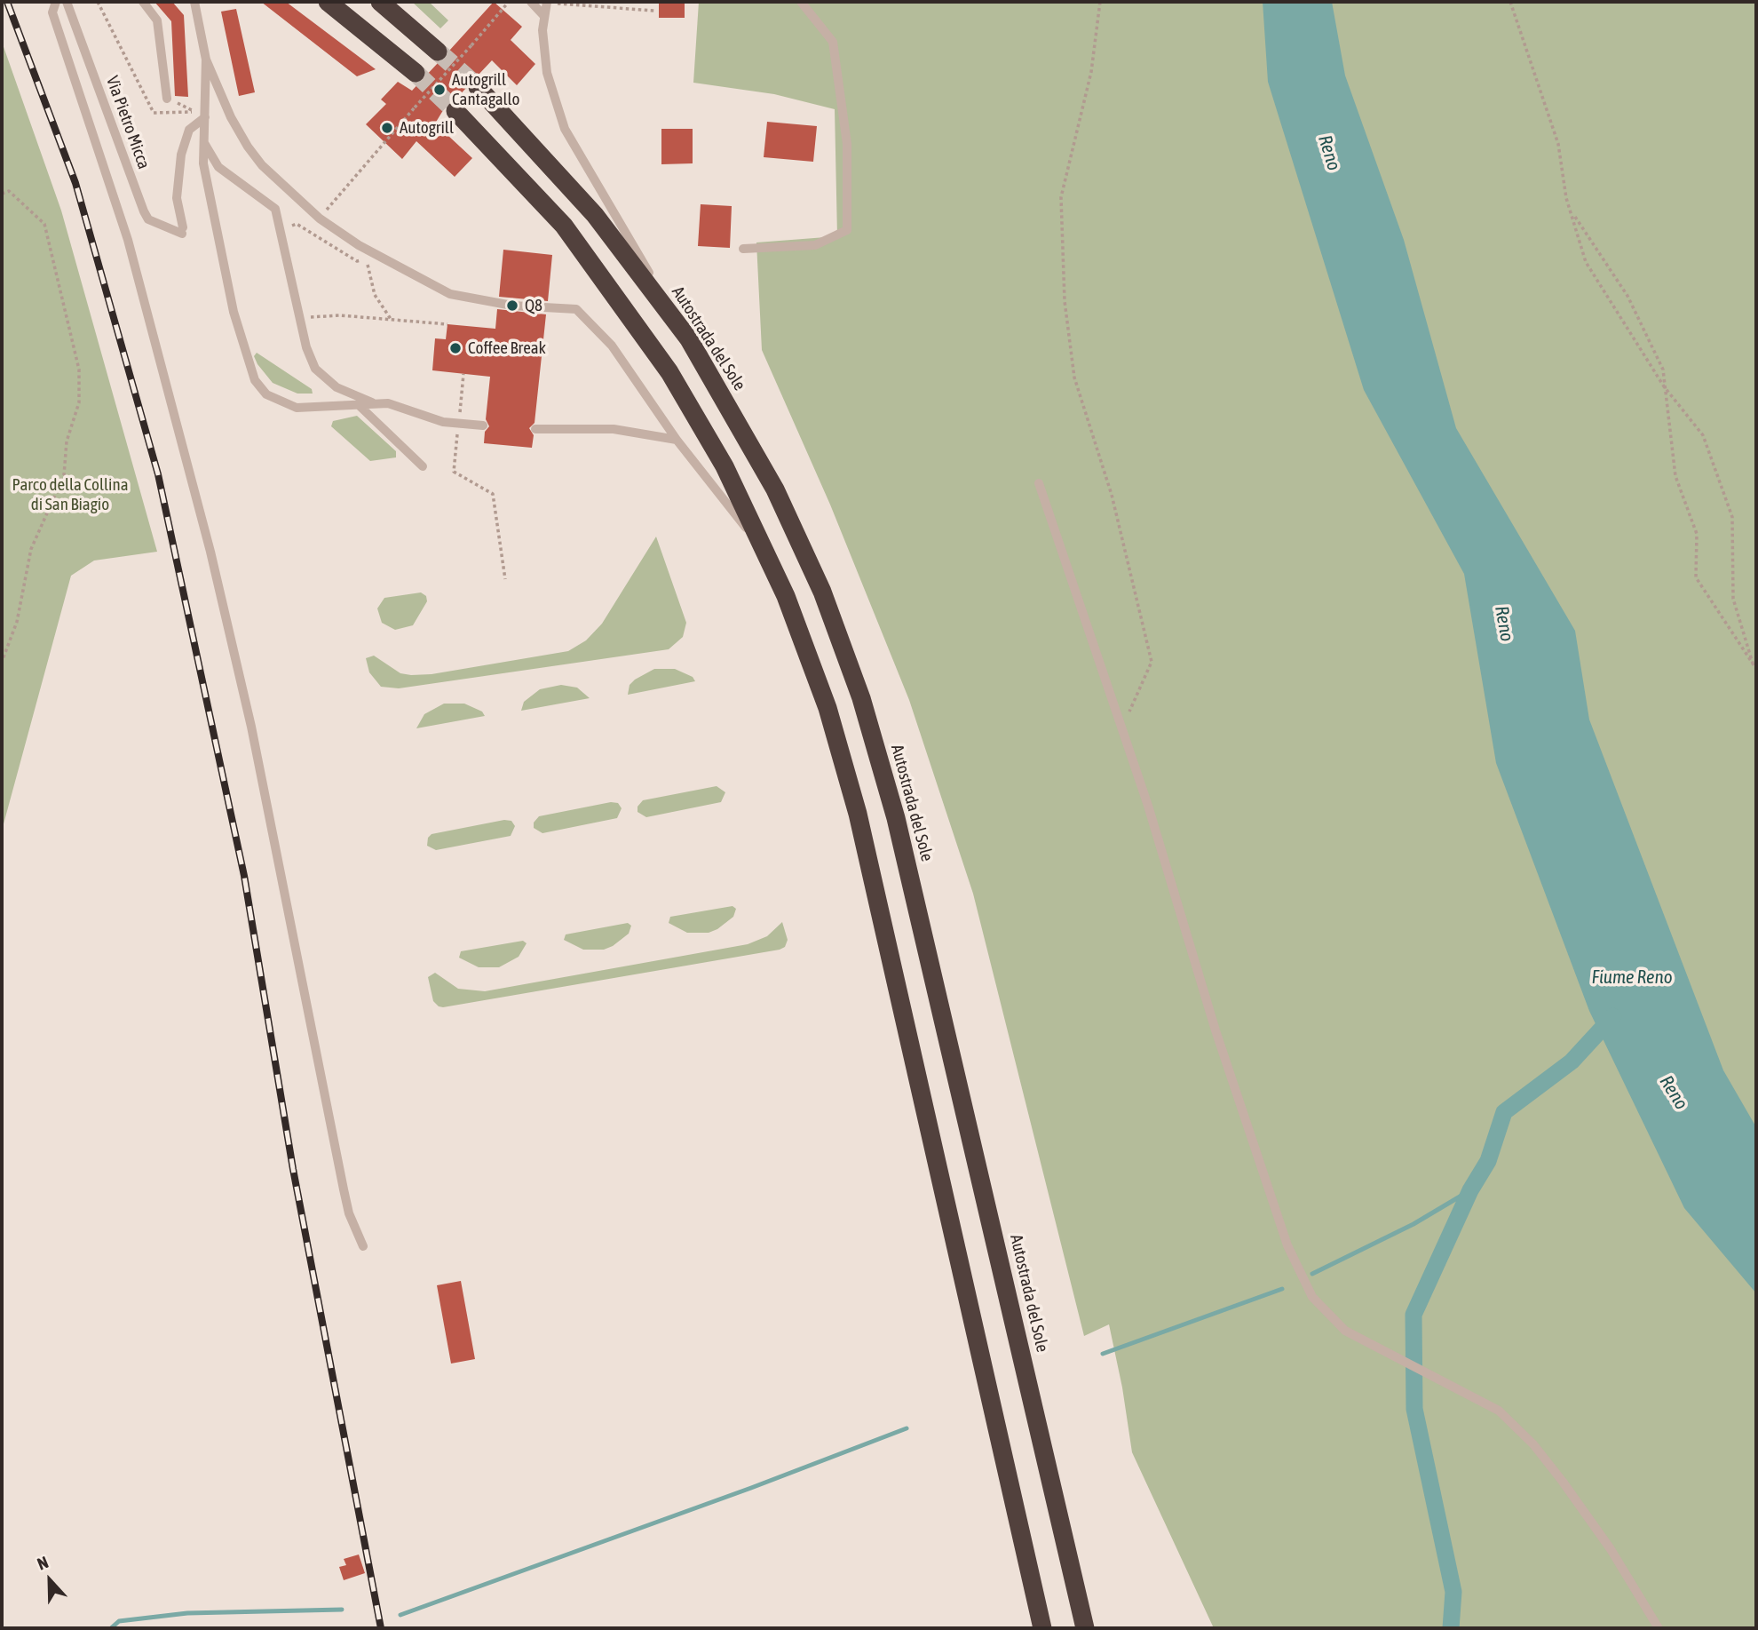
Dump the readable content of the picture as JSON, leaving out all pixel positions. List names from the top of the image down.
{
  "streets": {
    "highway": ["Autostrada del Sole"],
    "lane": ["Via Pietro Micca"]
  },
  "water": ["Reno", "Fiume Reno"],
  "parks": ["Parco della Collina di San Biagio"],
  "places": [
    "Autogrill Cantagallo",
    "Autogrill",
    "Q8",
    "Coffee Break"
  ],
  "north": "top"
}
